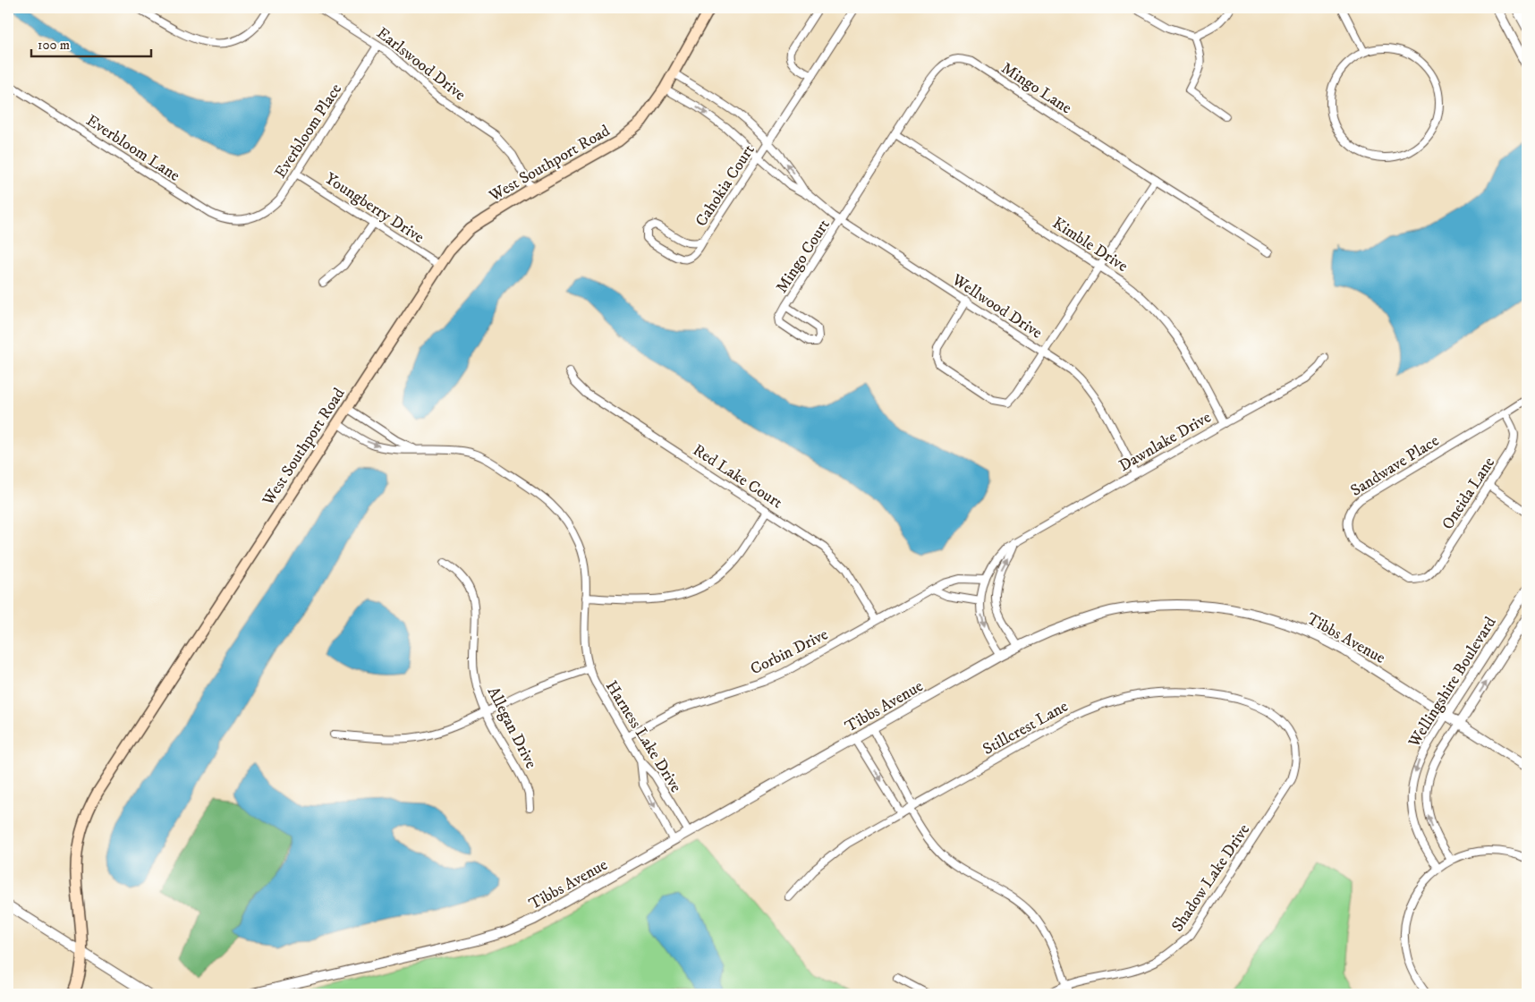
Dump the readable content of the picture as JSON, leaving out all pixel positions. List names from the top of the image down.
{
  "streets": {
    "main road": ["West Southport Road"],
    "street": [
      "Earlswood Drive",
      "Mingo Lane",
      "Everbloom Place",
      "Everbloom Lane",
      "Cahokia Court",
      "Youngberry Drive",
      "Kimble Drive",
      "Mingo Court",
      "Wellwood Drive",
      "Dawnlake Drive",
      "Sandwave Place",
      "Red Lake Court",
      "Oneida Lane",
      "Tibbs Avenue",
      "Corbin Drive",
      "Wellingshire Boulevard",
      "Allegan Drive",
      "Stillcrest Lane",
      "Harness Lake Drive",
      "Shadow Lake Drive"
    ]
  },
  "crossings": [
    ["Earlswood Drive", "Everbloom Place"],
    ["Earlswood Drive", "West Southport Road"],
    ["Mingo Lane", "Kimble Drive"],
    ["Mingo Lane", "Mingo Court"],
    ["Mingo Lane", "Wellwood Drive"],
    ["Everbloom Place", "Everbloom Lane"],
    ["Everbloom Place", "Youngberry Drive"],
    ["West Southport Road", "Youngberry Drive"],
    ["West Southport Road", "Wellwood Drive"],
    ["West Southport Road", "Harness Lake Drive"],
    ["Cahokia Court", "Wellwood Drive"],
    ["Kimble Drive", "Dawnlake Drive"],
    ["Mingo Court", "Wellwood Drive"],
    ["Wellwood Drive", "Dawnlake Drive"],
    ["Dawnlake Drive", "Tibbs Avenue"],
    ["Dawnlake Drive", "Corbin Drive"],
    ["Sandwave Place", "Oneida Lane"],
    ["Red Lake Court", "Corbin Drive"],
    ["Tibbs Avenue", "Wellingshire Boulevard"],
    ["Tibbs Avenue", "Harness Lake Drive"],
    ["Corbin Drive", "Harness Lake Drive"],
    ["Stillcrest Lane", "Shadow Lake Drive"]
  ],
  "scale_bar": "100 m"
}
